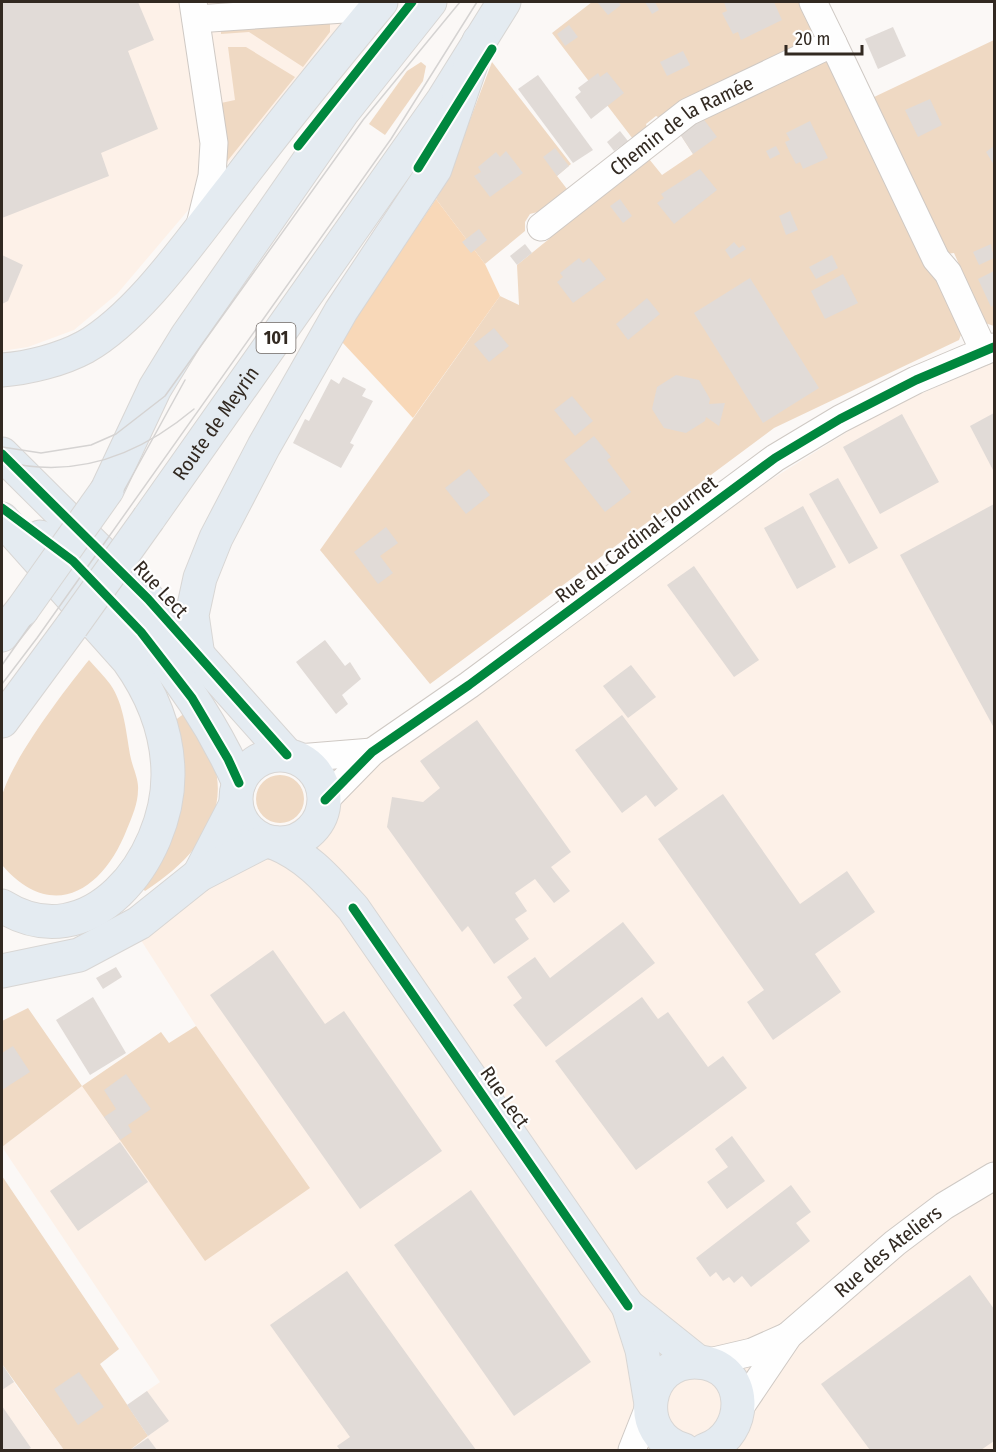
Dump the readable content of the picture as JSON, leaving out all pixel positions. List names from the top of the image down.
{
  "streets": {
    "main road": ["101", "Route de Meyrin", "Rue Lect"],
    "street": ["Chemin de la Ramée", "Rue du Cardinal-Journet", "Rue des Ateliers"]
  },
  "crossings": [
    ["Rue du Cardinal-Journet", "Rue Lect"],
    ["Rue Lect", "Rue des Ateliers"]
  ],
  "scale_bar": "20 m"
}
